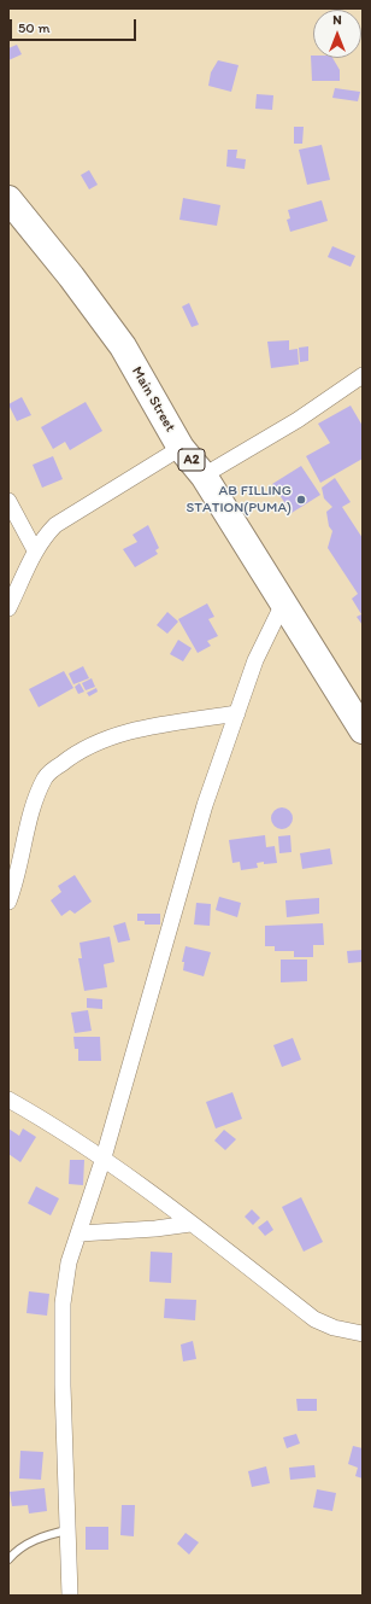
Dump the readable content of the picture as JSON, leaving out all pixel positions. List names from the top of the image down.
{
  "streets": {
    "highway": ["Main Street", "A2"]
  },
  "places": ["AB FILLING STATION(PUMA)"],
  "scale_bar": "50 m",
  "north": "top"
}
